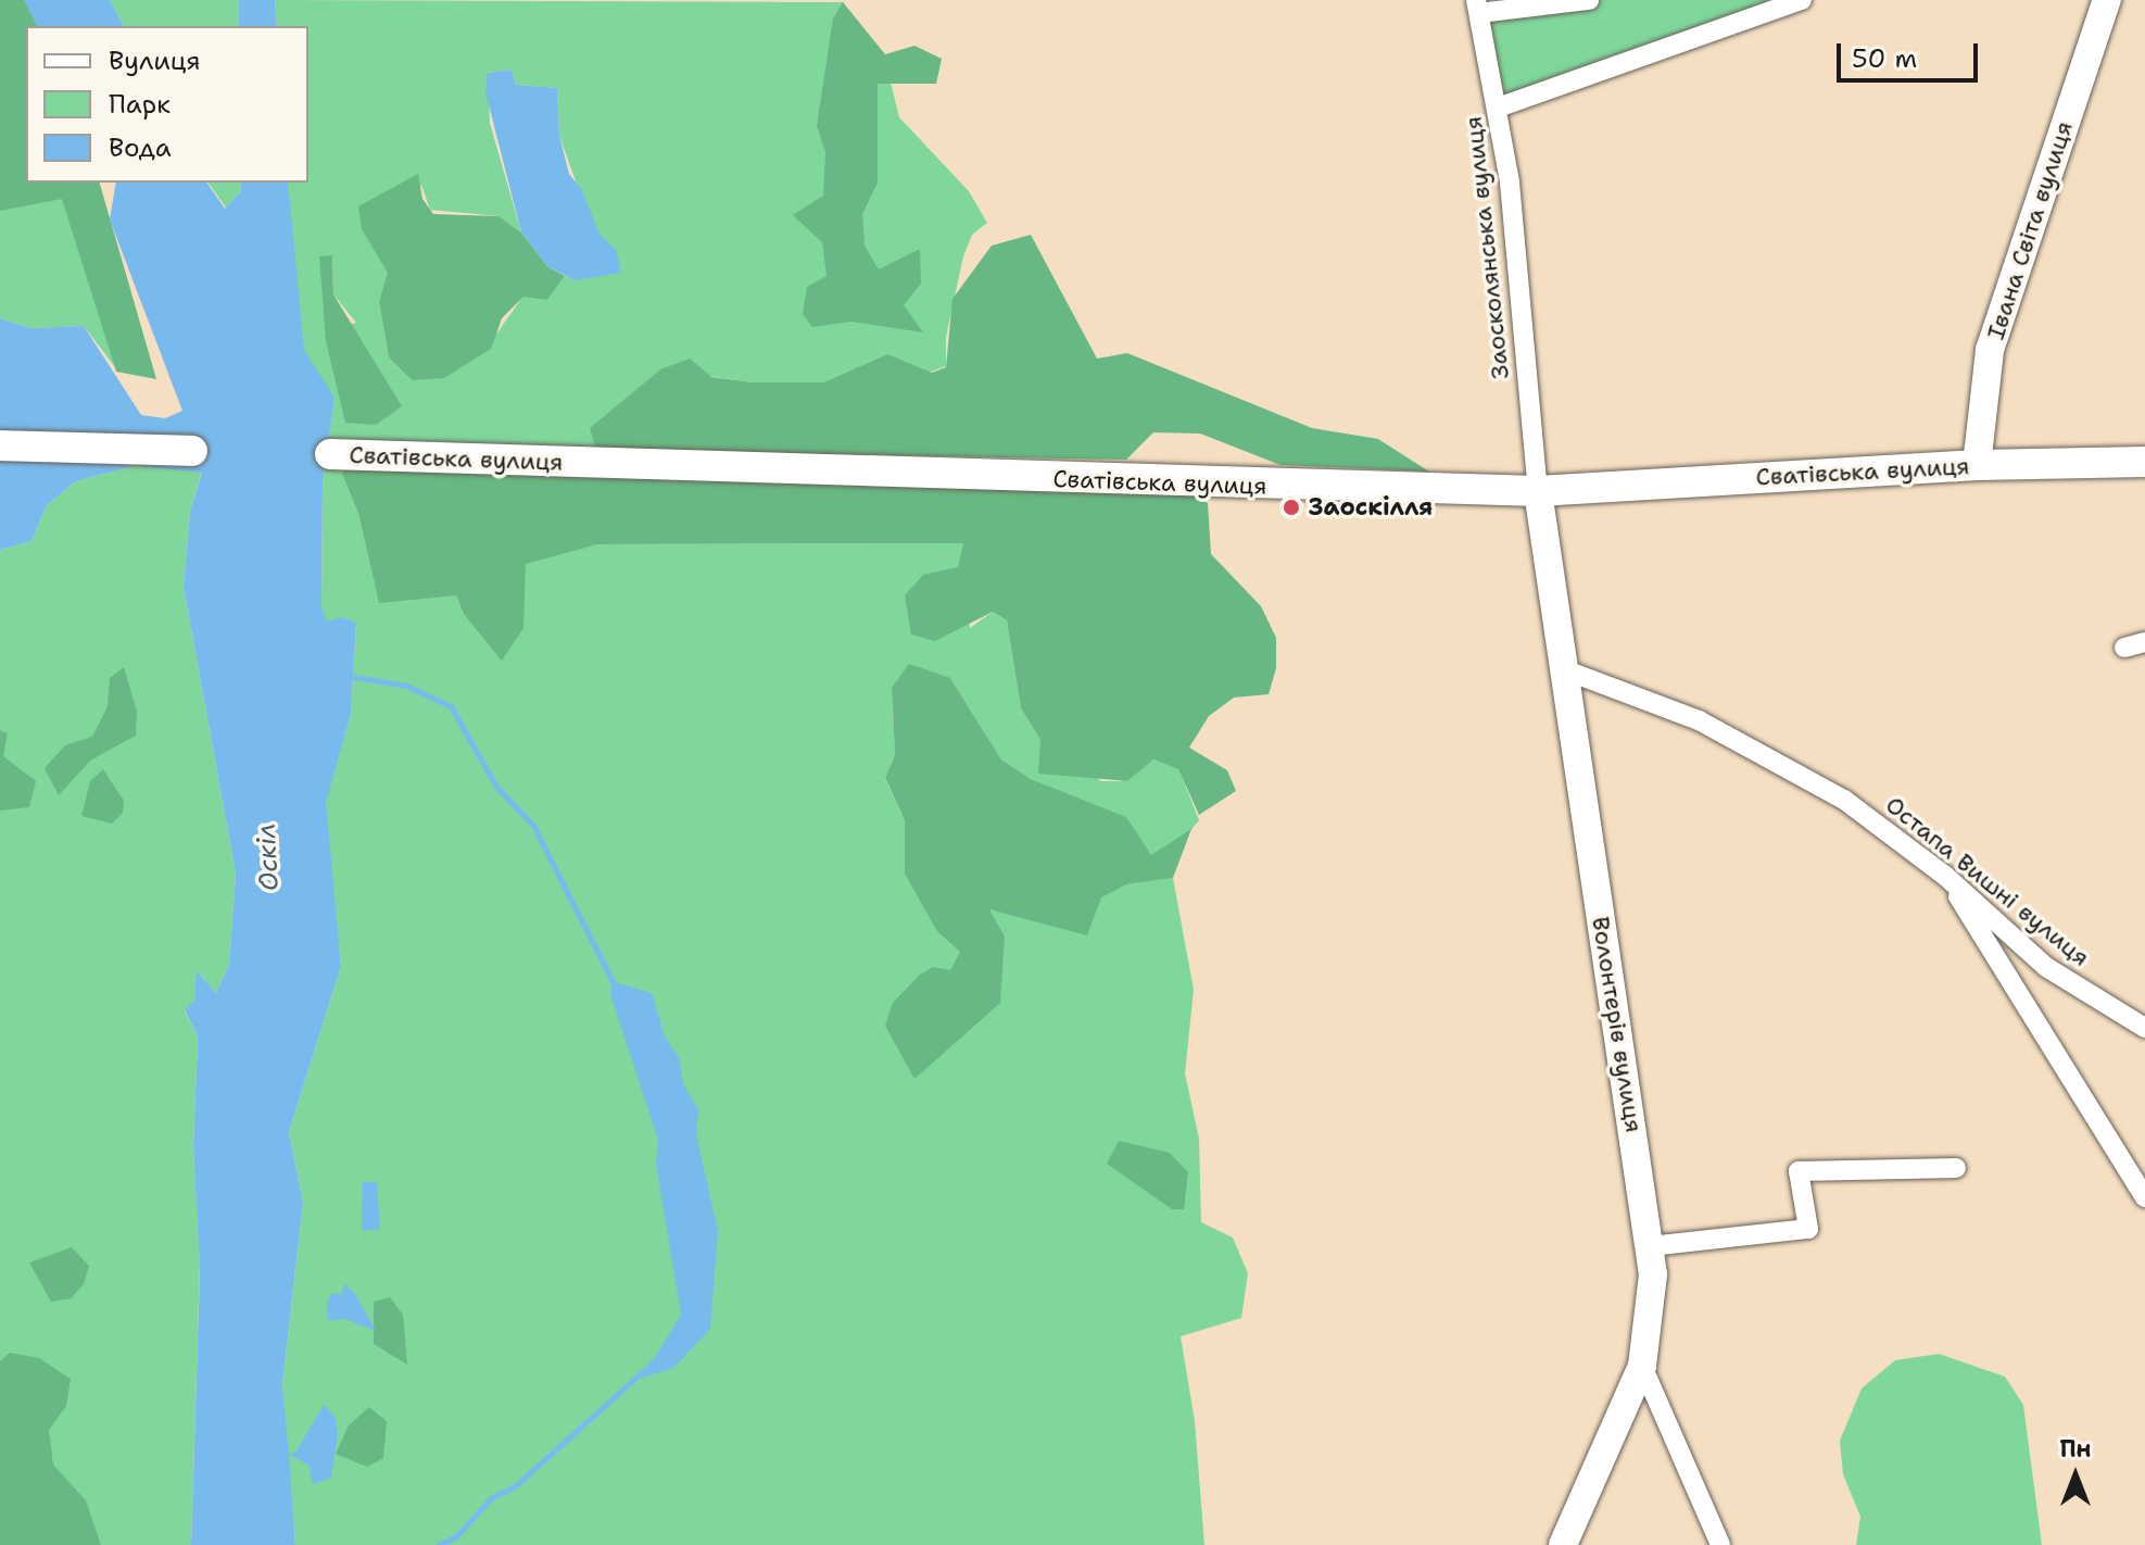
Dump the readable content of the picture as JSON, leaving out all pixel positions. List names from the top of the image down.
{
  "streets": {
    "main road": ["Сватівська вулиця"],
    "street": [
      "Івана Світа вулиця",
      "Заосколянська вулиця",
      "Остапа Вишні вулиця",
      "Волонтерів вулиця"
    ]
  },
  "crossings": [
    ["Івана Світа вулиця", "Сватівська вулиця"],
    ["Заосколянська вулиця", "Сватівська вулиця"],
    ["Заосколянська вулиця", "Волонтерів вулиця"],
    ["Сватівська вулиця", "Волонтерів вулиця"],
    ["Остапа Вишні вулиця", "Волонтерів вулиця"]
  ],
  "water": ["Оскіл"],
  "places": ["Заоскілля"],
  "legend": ["Вулиця", "Парк", "Вода"],
  "scale_bar": "50 m",
  "north": "top"
}
